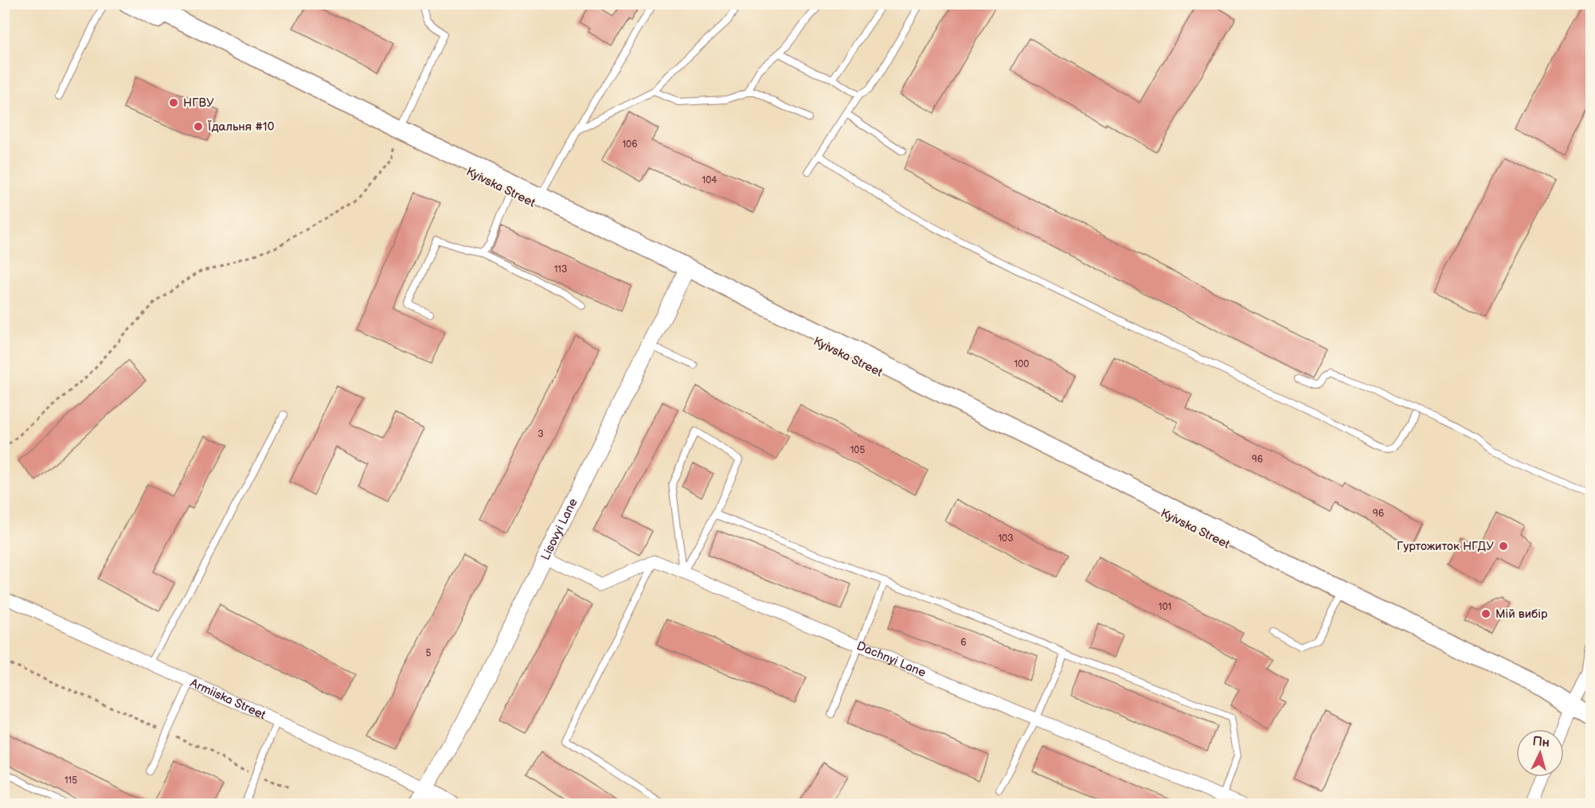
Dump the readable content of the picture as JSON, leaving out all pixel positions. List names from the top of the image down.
{
  "streets": {
    "main road": ["Kyivska Street"],
    "street": ["Lisovyi Lane", "Dachnyi Lane", "Armiiska Street"]
  },
  "crossings": [
    ["Kyivska Street", "Lisovyi Lane"],
    ["Lisovyi Lane", "Armiiska Street"]
  ],
  "places": [
    "НГВУ",
    "Їдальня #10",
    "Гуртожиток НГДУ",
    "Мій вибір"
  ],
  "house_numbers": [
    "106",
    "104",
    "113",
    "100",
    "3",
    "105",
    "96",
    "96",
    "103",
    "101",
    "6",
    "5",
    "115"
  ],
  "north": "top"
}
